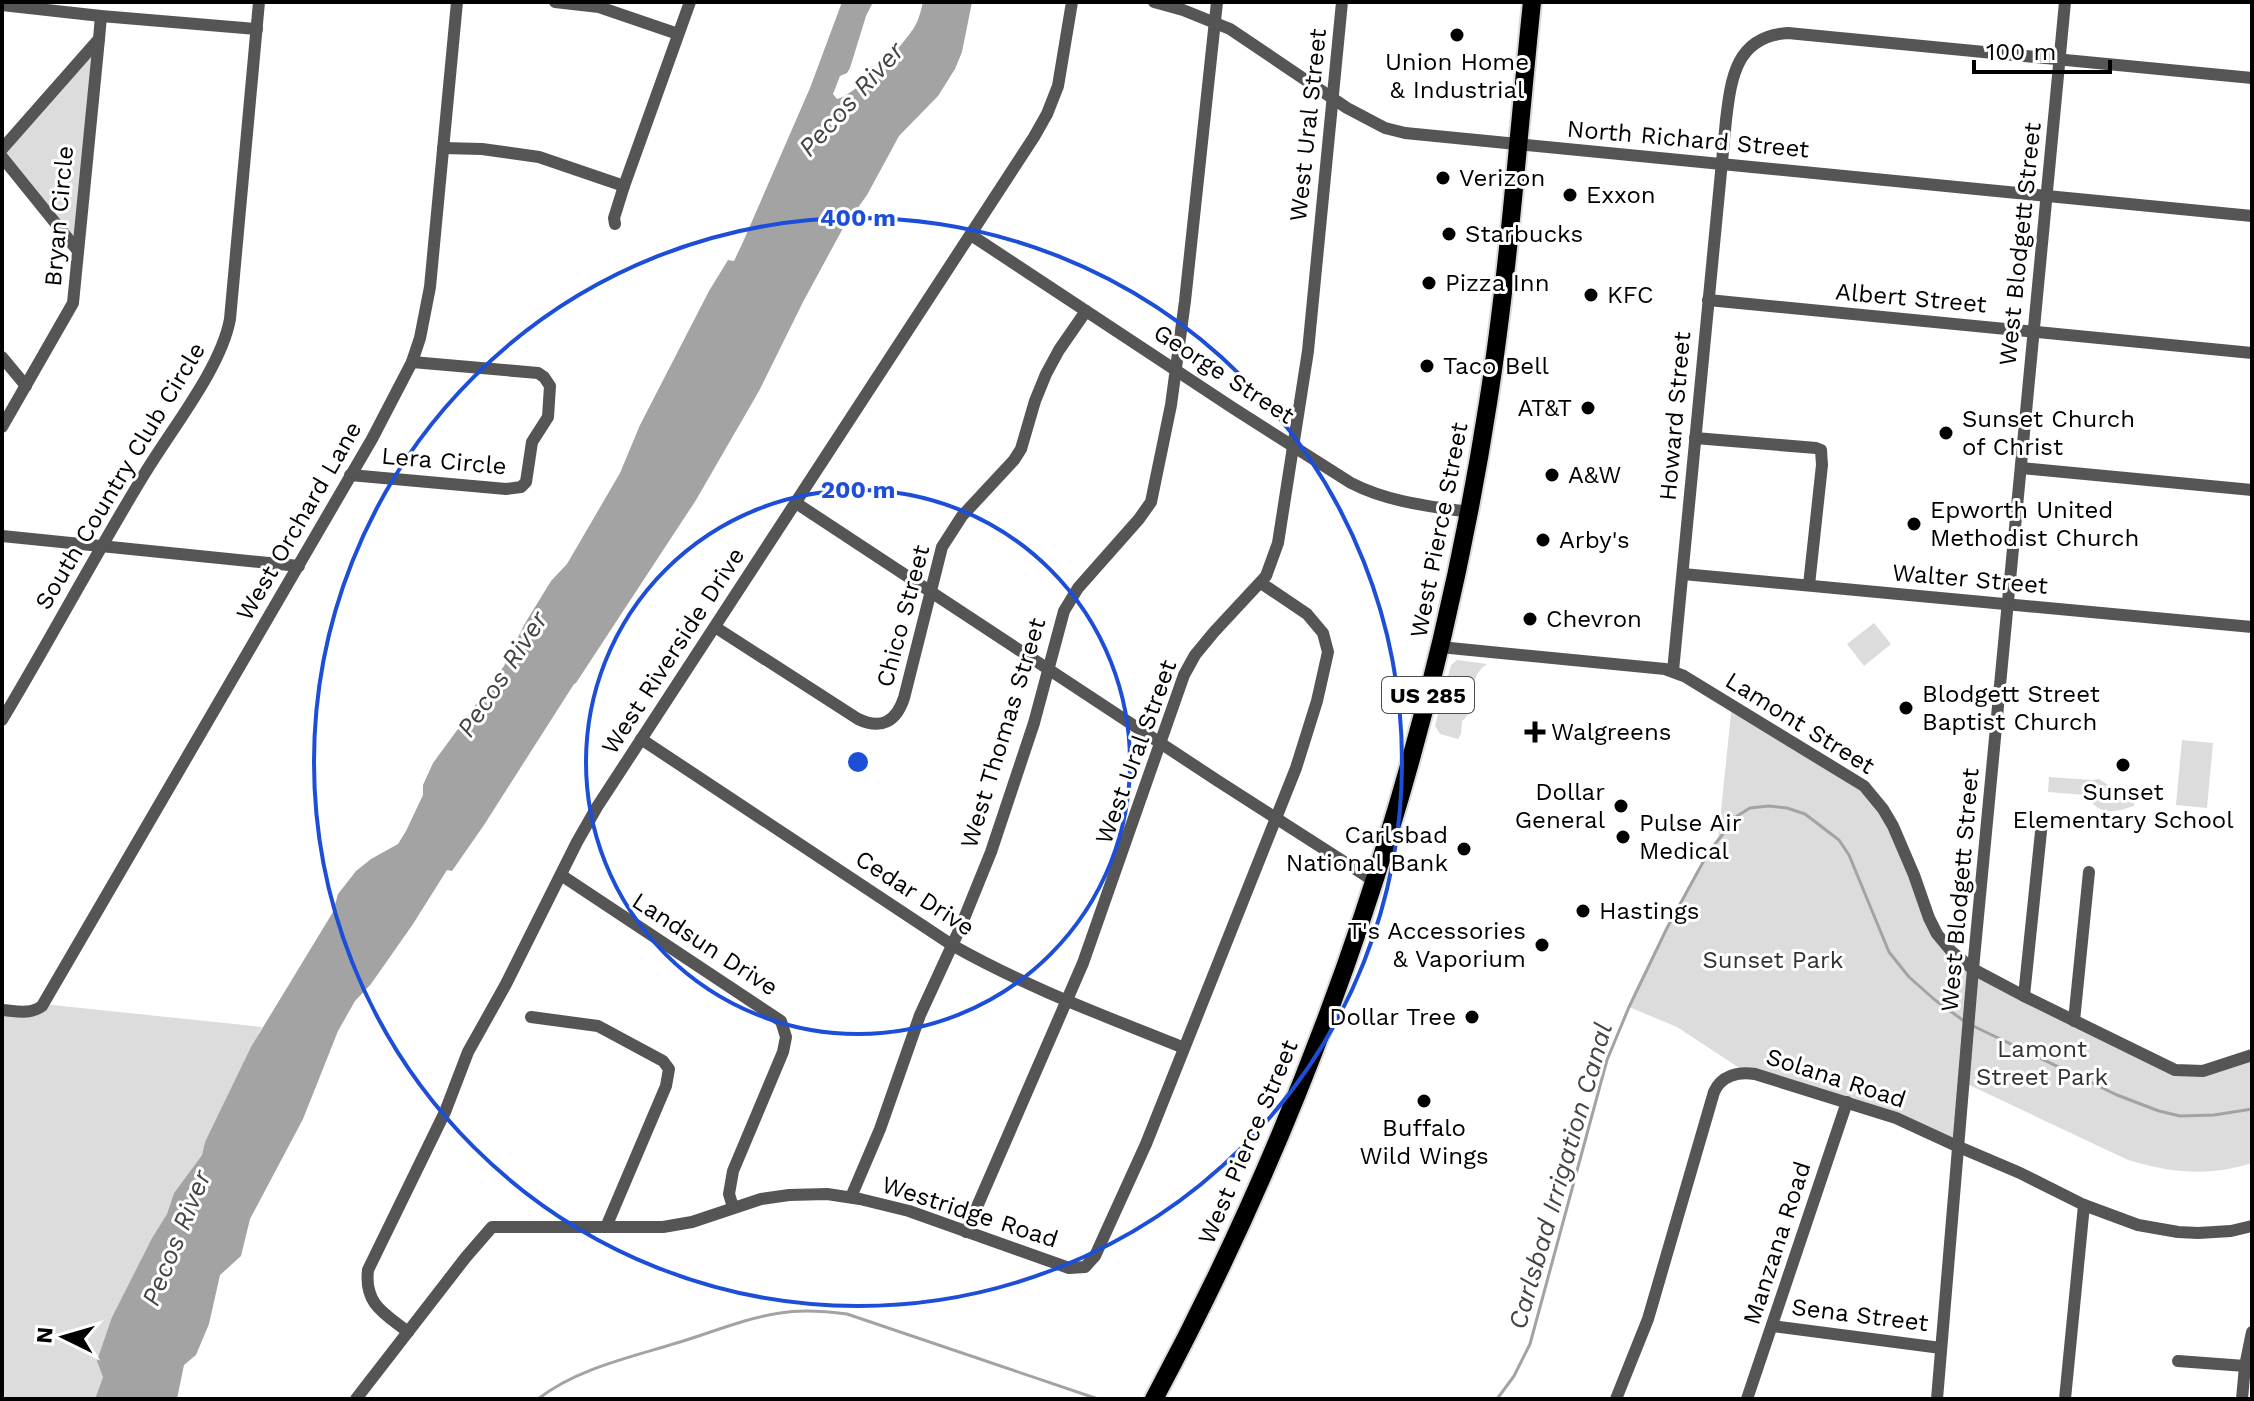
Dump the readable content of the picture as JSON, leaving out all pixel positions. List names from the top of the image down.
{
  "streets": {
    "highway": ["West Pierce Street", "US 285"],
    "street": [
      "West Ural Street",
      "North Richard Street",
      "Bryan Circle",
      "West Blodgett Street",
      "Albert Street",
      "George Street",
      "Howard Street",
      "Lera Circle",
      "South Country Club Circle",
      "West Orchard Lane",
      "Walter Street",
      "Chico Street",
      "West Riverside Drive",
      "Lamont Street",
      "West Thomas Street",
      "Cedar Drive",
      "Landsun Drive",
      "Solana Road",
      "Westridge Road",
      "Manzana Road",
      "Sena Street"
    ]
  },
  "crossings": [
    ["West Ural Street", "North Richard Street"],
    ["West Ural Street", "George Street"],
    ["West Ural Street", "Cedar Drive"],
    ["West Ural Street", "Westridge Road"],
    ["North Richard Street", "West Blodgett Street"],
    ["North Richard Street", "Howard Street"],
    ["North Richard Street", "West Pierce Street"],
    ["North Richard Street", "West Thomas Street"],
    ["West Blodgett Street", "Albert Street"],
    ["West Blodgett Street", "Howard Street"],
    ["West Blodgett Street", "Walter Street"],
    ["West Blodgett Street", "Lamont Street"],
    ["West Blodgett Street", "Solana Road"],
    ["West Blodgett Street", "Sena Street"],
    ["Albert Street", "Howard Street"],
    ["George Street", "West Pierce Street"],
    ["George Street", "Chico Street"],
    ["George Street", "West Riverside Drive"],
    ["George Street", "West Thomas Street"],
    ["Howard Street", "Walter Street"],
    ["Howard Street", "Lamont Street"],
    ["Lera Circle", "West Orchard Lane"],
    ["West Pierce Street", "Lamont Street"],
    ["Chico Street", "West Riverside Drive"],
    ["West Riverside Drive", "Cedar Drive"],
    ["West Riverside Drive", "Landsun Drive"],
    ["West Riverside Drive", "Westridge Road"],
    ["West Thomas Street", "Cedar Drive"],
    ["West Thomas Street", "Westridge Road"],
    ["Cedar Drive", "Westridge Road"],
    ["Landsun Drive", "Westridge Road"],
    ["Solana Road", "Manzana Road"],
    ["Manzana Road", "Sena Street"]
  ],
  "water": ["Pecos River", "Carlsbad Irrigation Canal"],
  "parks": ["Sunset Park", "Lamont Street Park"],
  "places": {
    "other": [
      "Union Home & Industrial",
      "Verizon",
      "Exxon",
      "Starbucks",
      "Pizza Inn",
      "KFC",
      "Taco Bell",
      "AT&T",
      "Sunset Church of Christ",
      "A&W",
      "Epworth United Methodist Church",
      "Arby's",
      "Chevron",
      "Blodgett Street Baptist Church",
      "Sunset Elementary School",
      "Dollar General",
      "Pulse Air Medical",
      "Carlsbad National Bank",
      "Hastings",
      "T's Accessories & Vaporium",
      "Dollar Tree",
      "Buffalo Wild Wings"
    ],
    "health": ["Walgreens"]
  },
  "scale_bar": "100 m",
  "north": "left",
  "rings": ["400 m", "200 m"]
}
